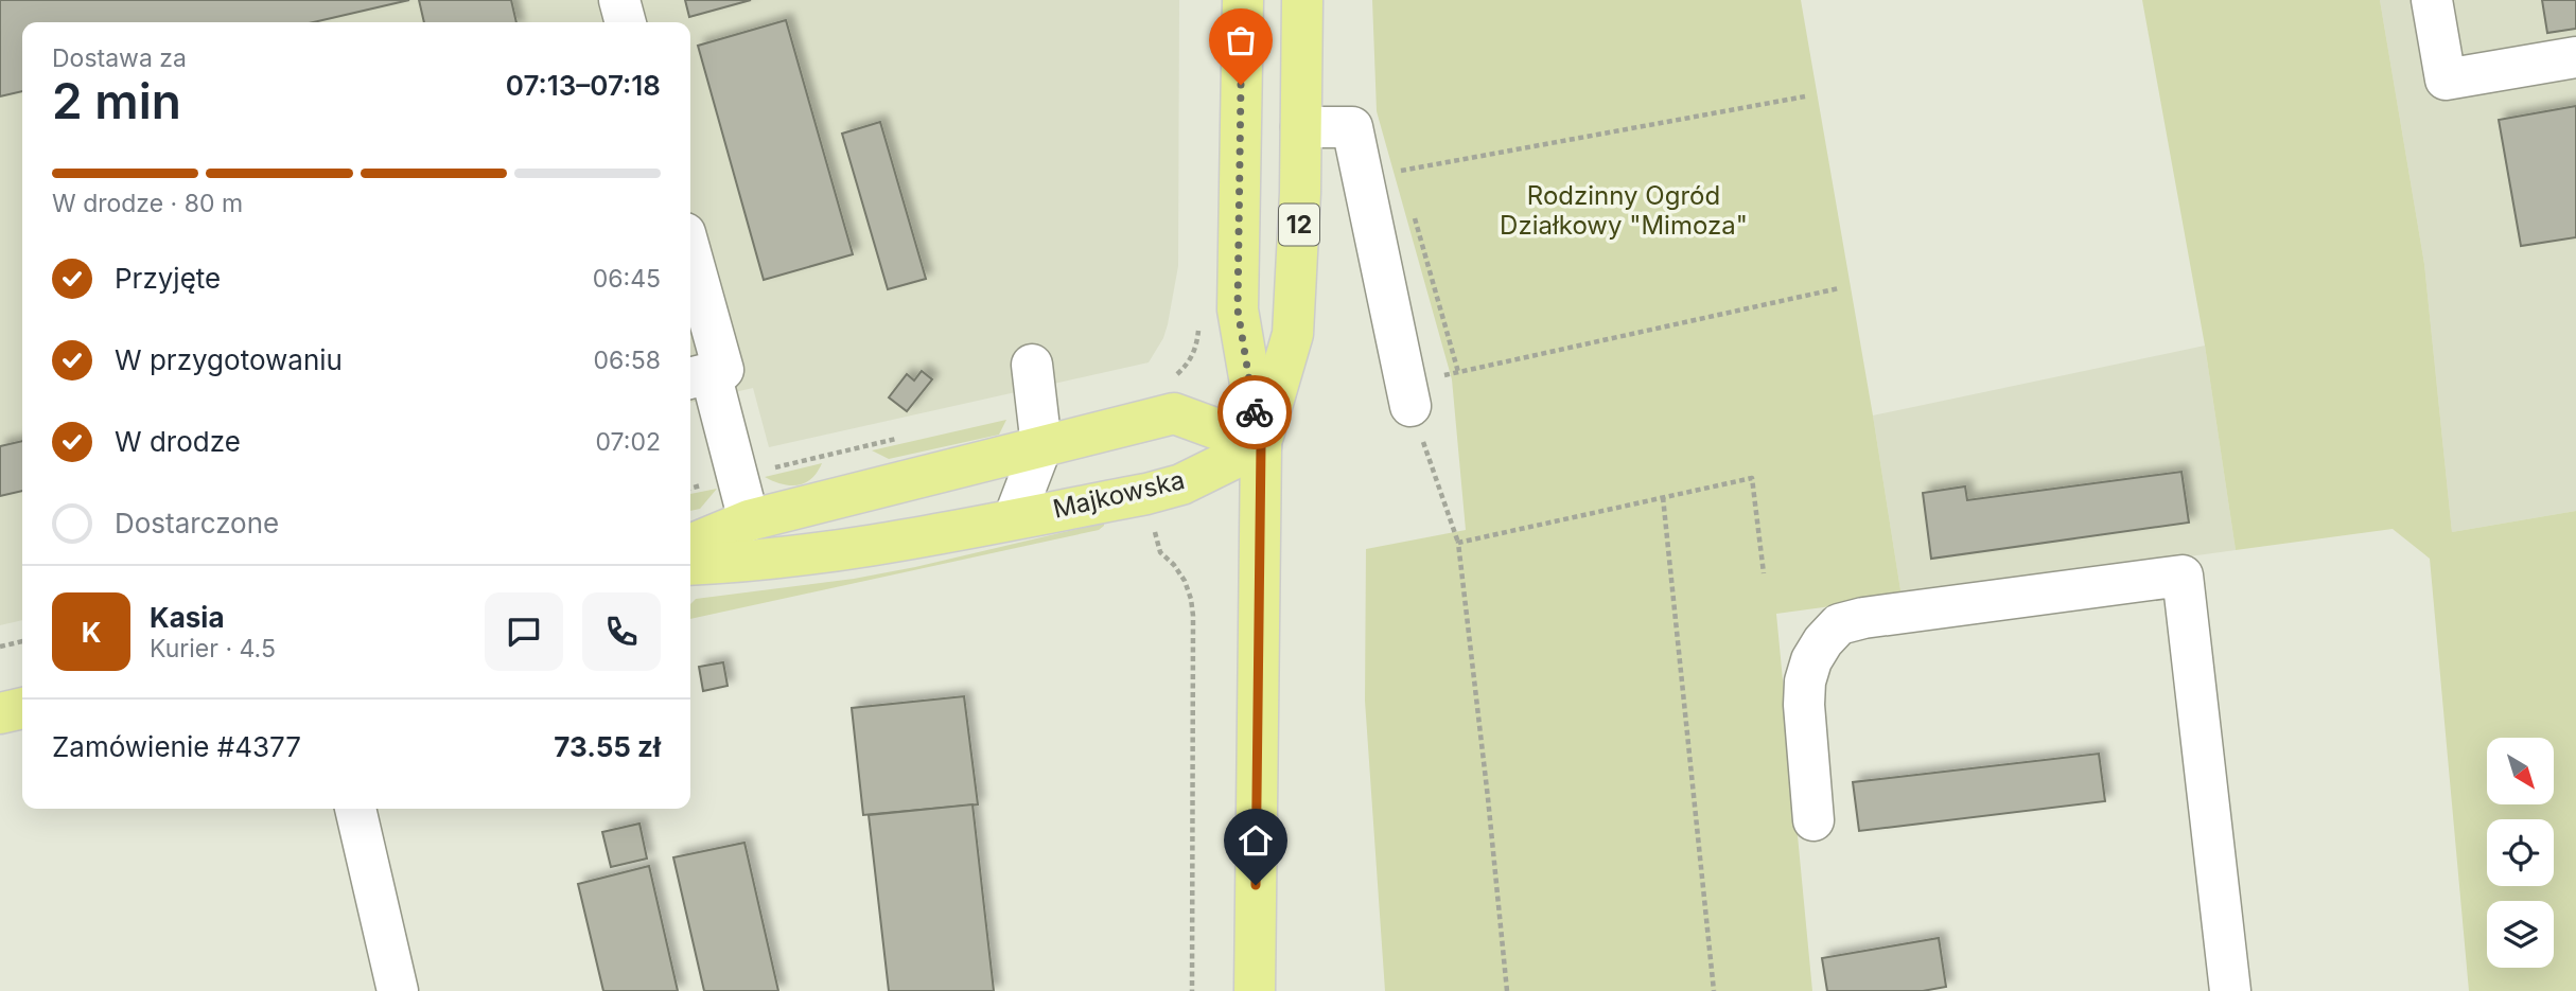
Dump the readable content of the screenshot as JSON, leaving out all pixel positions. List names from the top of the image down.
{
  "streets": {
    "main road": ["12", "Majkowska"]
  },
  "crossings": [
    ["12", "Majkowska"]
  ],
  "parks": ["Rodzinny Ogród Działkowy \"Mimoza\""],
  "north": "bottom right",
  "page": {
    "heading": ["2 min", "Dostawa za", "07:13–07:18"],
    "panel": [
      "Kasia",
      "Kurier · 4.5",
      "Zamówienie #4377",
      "73.55 zł"
    ],
    "bar": "W drodze · 80 m",
    "list": [
      ["Przyjęte", "06:45"],
      ["W przygotowaniu", "06:58"],
      ["W drodze", "07:02"],
      "Dostarczone"
    ],
    "round": "K"
  }
}
